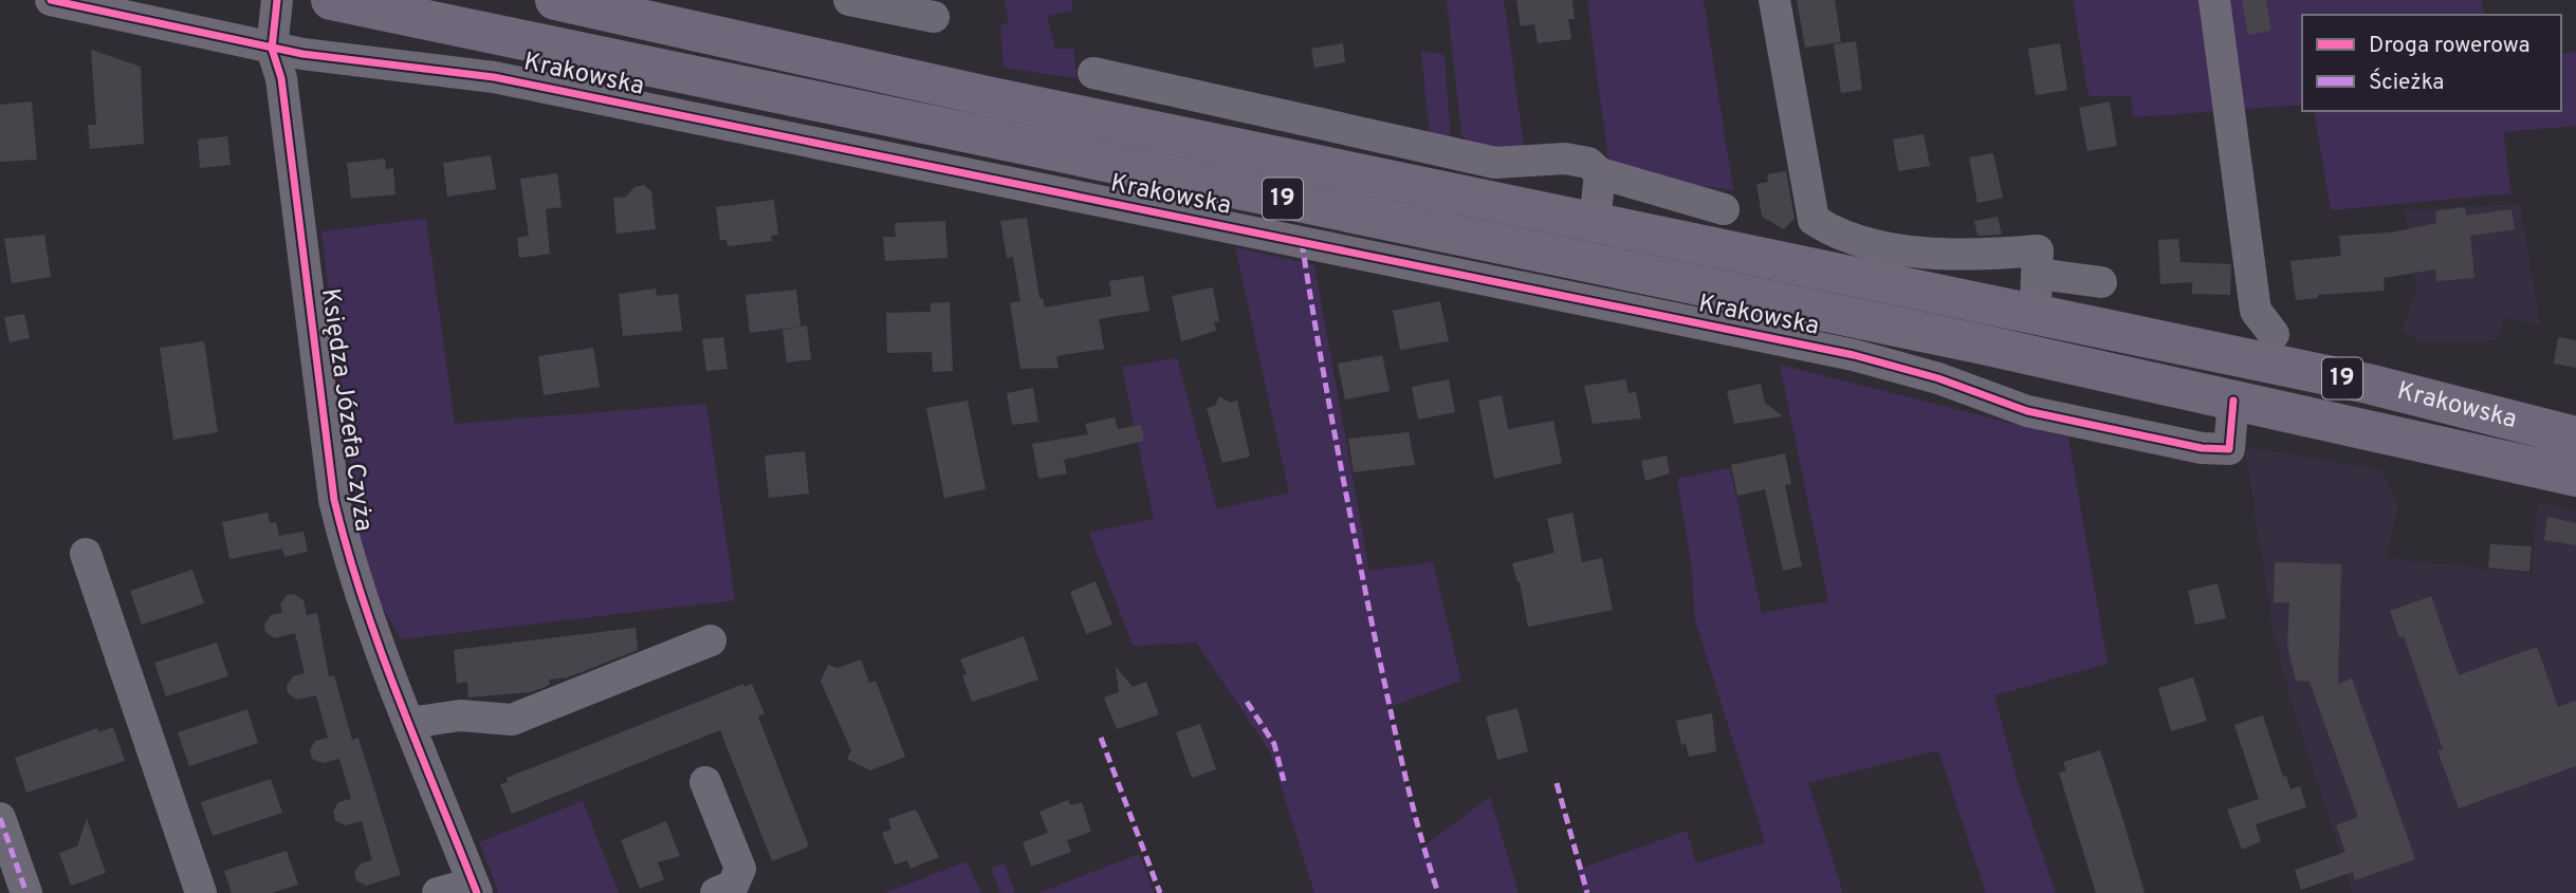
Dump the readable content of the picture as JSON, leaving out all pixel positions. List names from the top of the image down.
{
  "streets": {
    "main road": ["Krakowska", "19"],
    "street": ["Księdza Józefa Czyża"]
  },
  "crossings": [
    ["Krakowska", "Księdza Józefa Czyża"]
  ],
  "legend": ["Droga rowerowa", "Ścieżka"]
}
